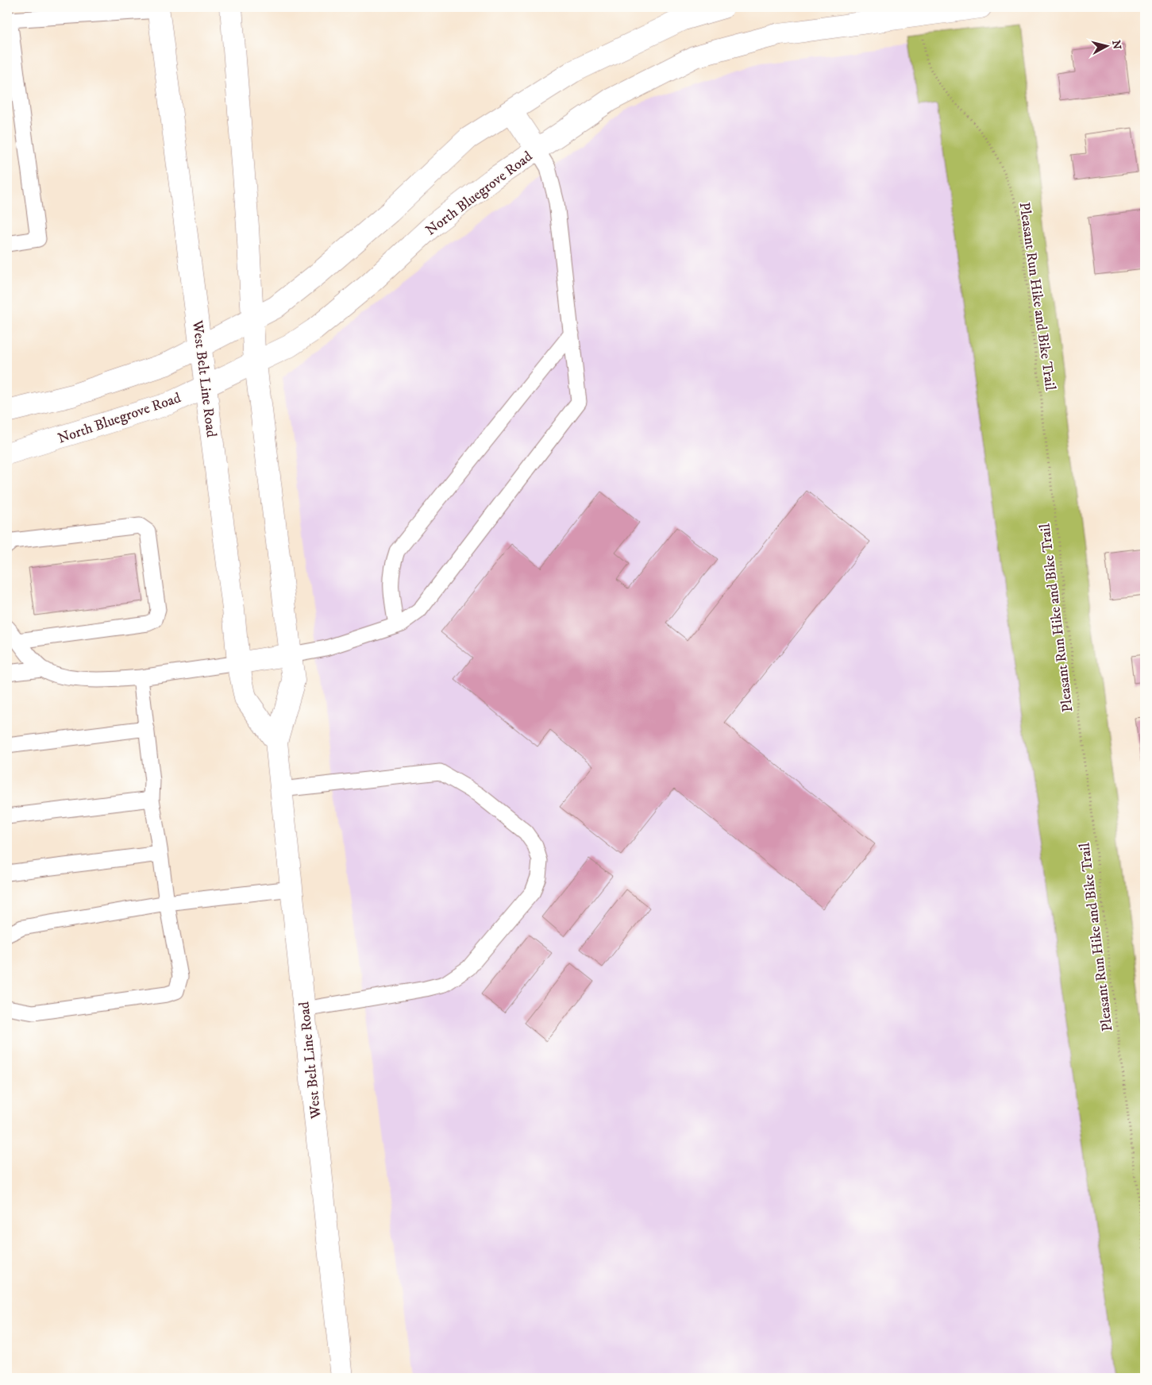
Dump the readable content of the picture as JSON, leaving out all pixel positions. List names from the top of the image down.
{
  "streets": {
    "main road": ["North Bluegrove Road", "West Belt Line Road"],
    "path": ["Pleasant Run Hike and Bike Trail"]
  },
  "crossings": [
    ["North Bluegrove Road", "Pleasant Run Hike and Bike Trail"],
    ["North Bluegrove Road", "West Belt Line Road"]
  ],
  "north": "right"
}
